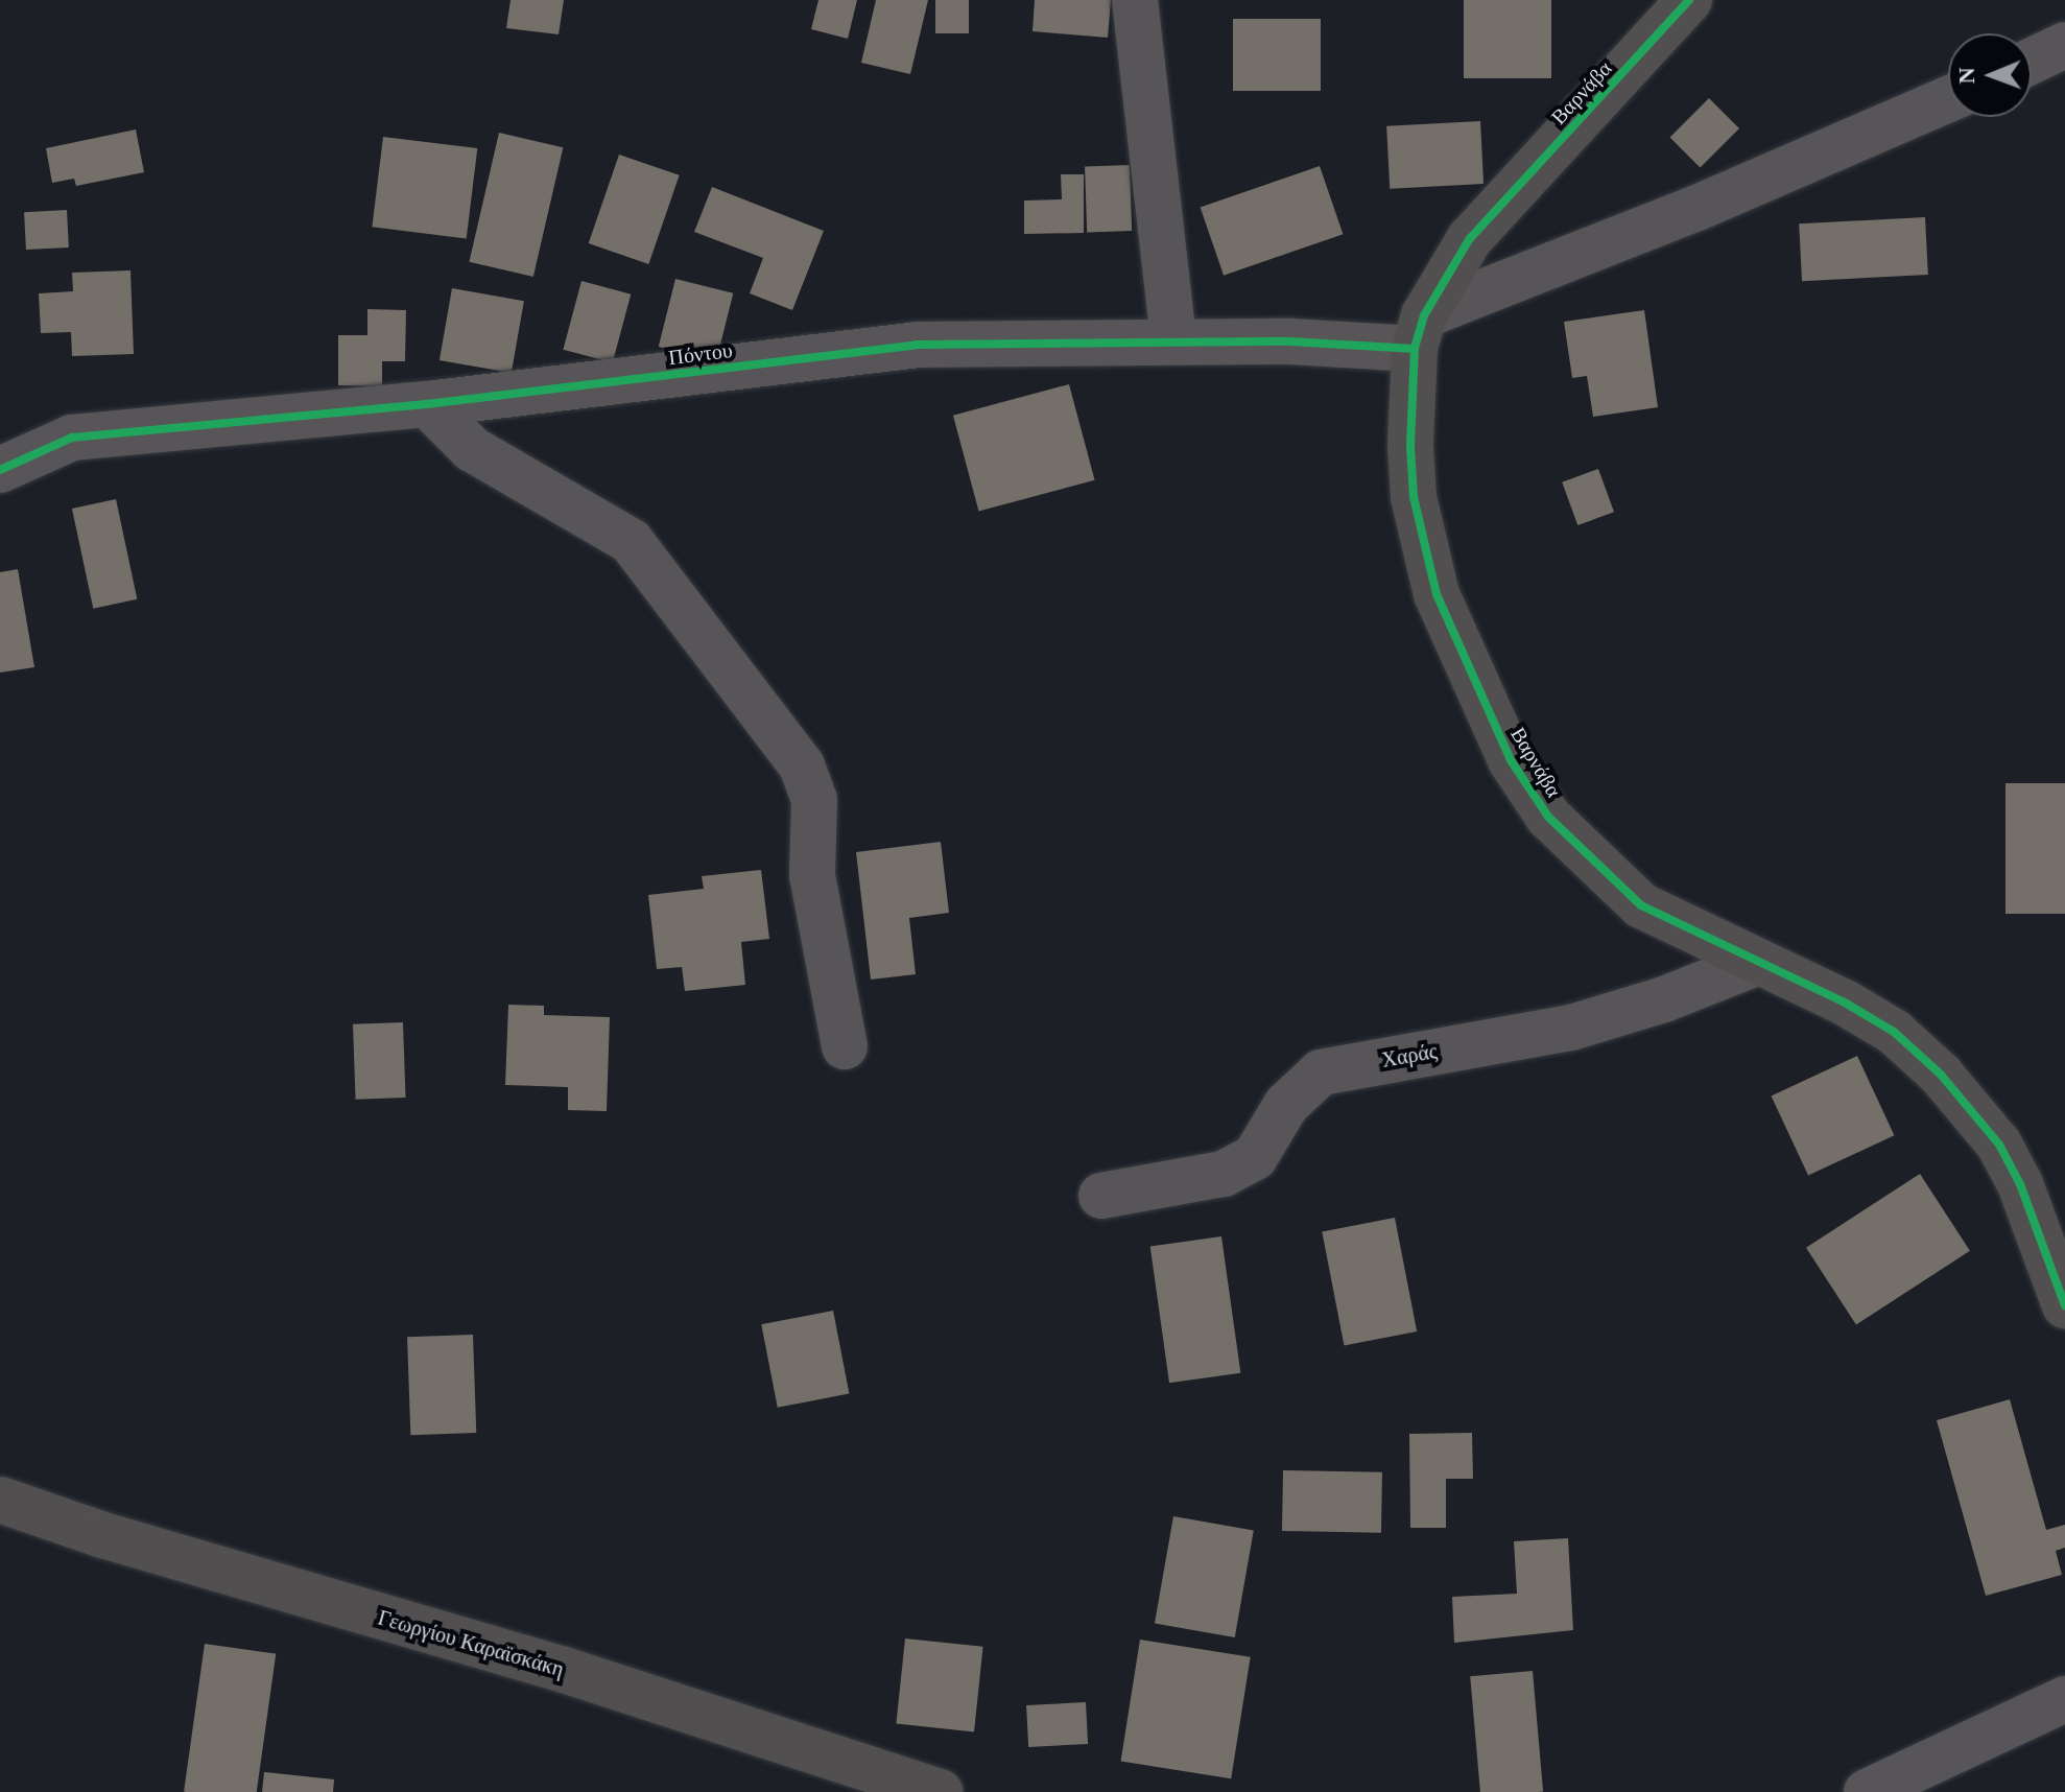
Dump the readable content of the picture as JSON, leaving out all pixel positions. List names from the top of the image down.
{
  "streets": {
    "street": [
      "Βαρνάβα",
      "Πόντου",
      "Χαράς",
      "Γεωργίου Καραϊσκάκη"
    ]
  },
  "crossings": [
    ["Βαρνάβα", "Πόντου"],
    ["Βαρνάβα", "Χαράς"]
  ],
  "north": "left"
}
